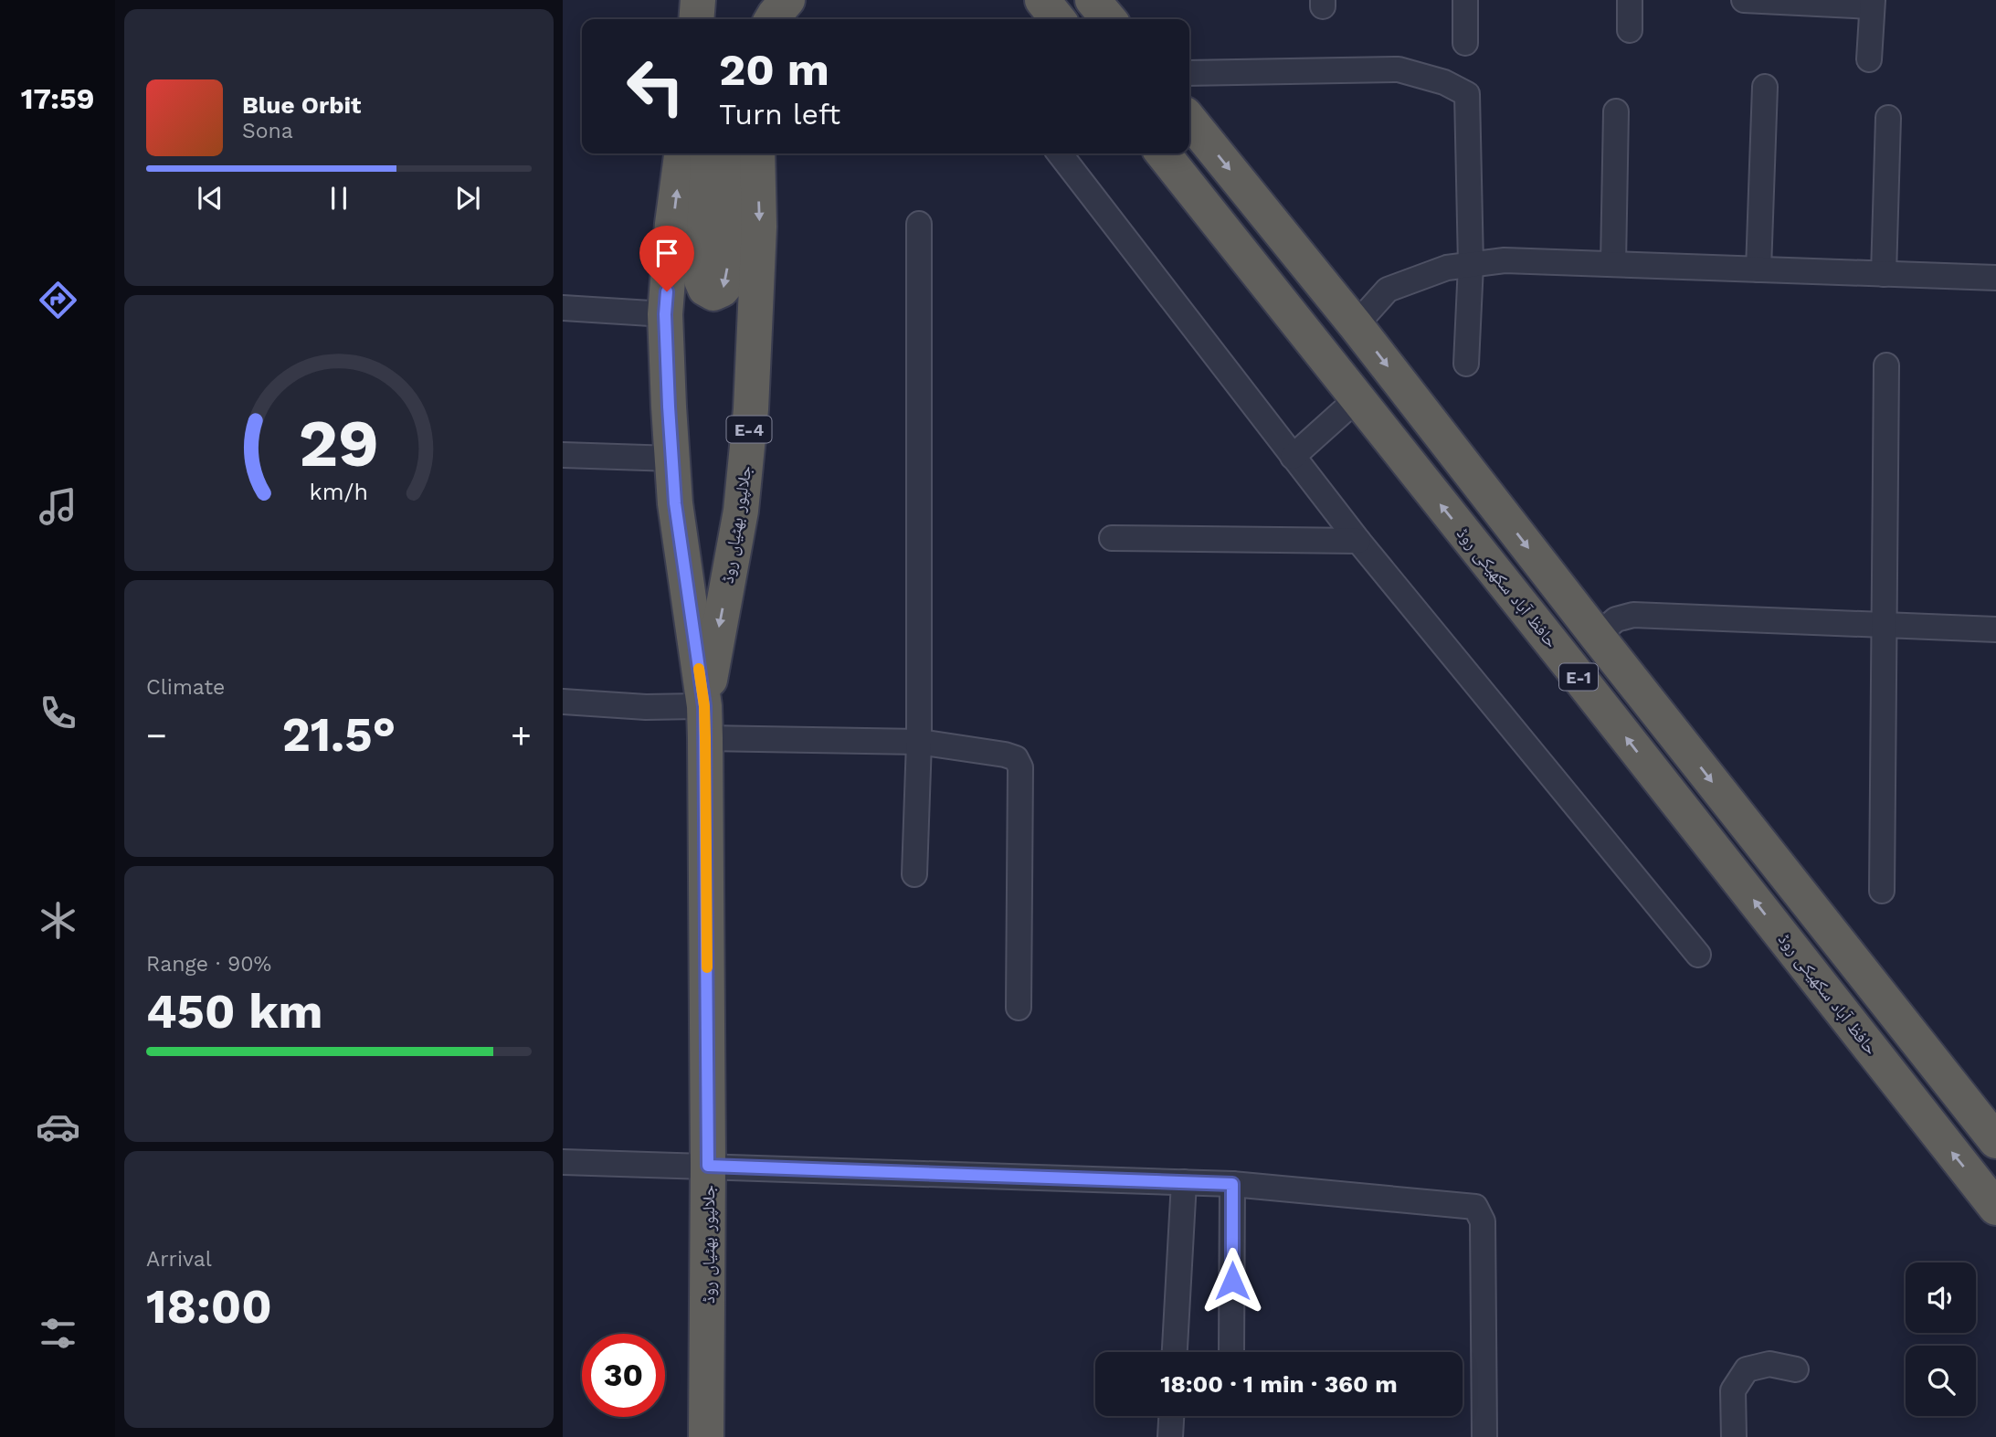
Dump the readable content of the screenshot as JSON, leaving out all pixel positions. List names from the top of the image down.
{
  "streets": {
    "highway": [
      "E-4",
      "جلالپور بھٹیاں روڈ",
      "حافظ آباد سکھیکی روڈ",
      "E-1"
    ]
  },
  "page": {
    "tabs": "17:59",
    "turn": ["20 m", "Turn left"],
    "song": ["Blue Orbit", "Sona"],
    "tile": [
      "Climate",
      ["Range · 90%", "450 km"],
      ["Arrival", "18:00"]
    ],
    "heat": ["−", "21.5°", "+"],
    "limit": "30",
    "trip": "18:00 · 1 min · 360 m",
    "gauge": ["29", "km/h"]
  }
}
